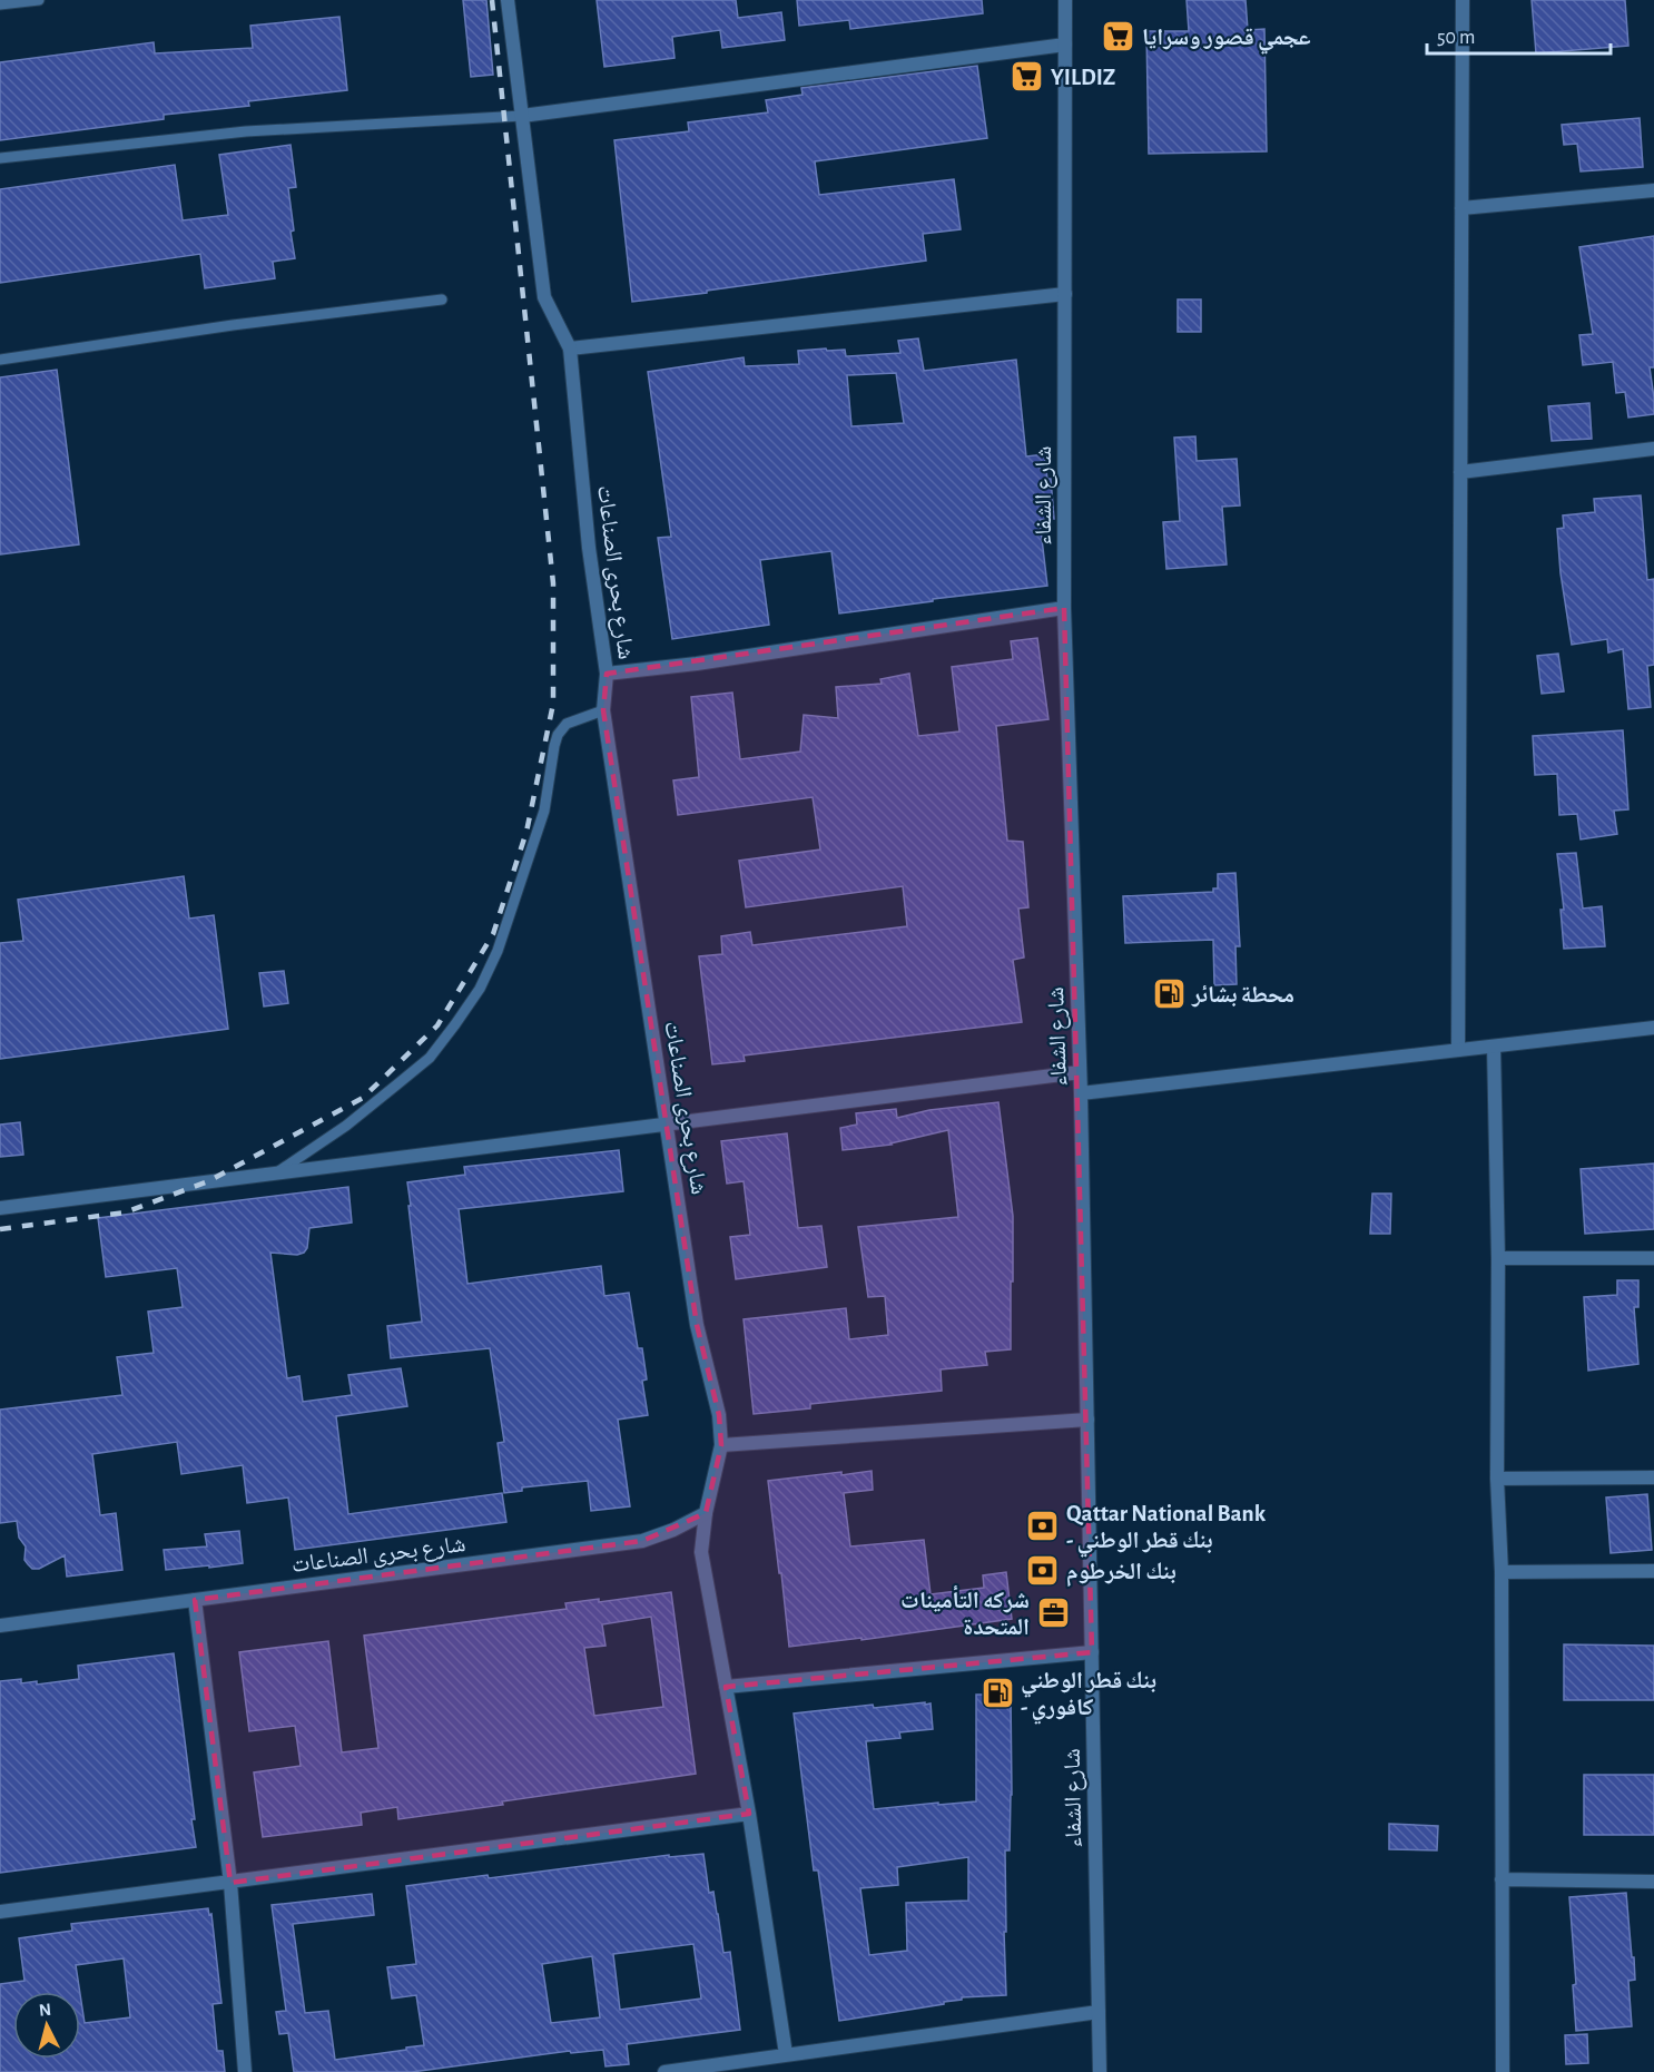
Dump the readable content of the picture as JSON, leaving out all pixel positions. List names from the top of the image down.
{
  "streets": {
    "street": ["شارع الشفاء", "شارع بحرى الصناعات"]
  },
  "places": {
    "supermarket": ["عجمي قصور وسرايا", "YILDIZ"],
    "fuel station": ["محطة بشائر", "بنك قطر الوطني - كافوري"],
    "bank": ["Qattar National Bank - بنك قطر الوطني", "بنك الخرطوم"],
    "office": ["شركه التأمينات المتحدة"]
  },
  "scale_bar": "50 m",
  "north": "top"
}
